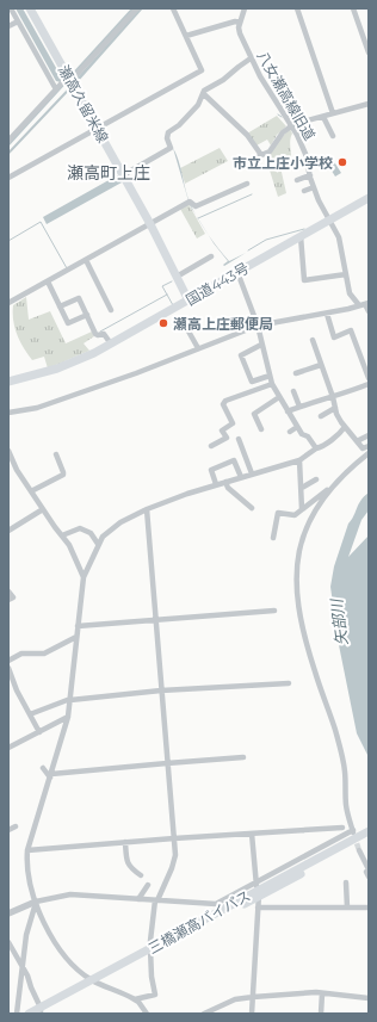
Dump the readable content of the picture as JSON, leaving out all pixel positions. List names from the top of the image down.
{
  "streets": {
    "main road": ["瀬高久留米線", "国道443号", "三橋瀬高バイパス"],
    "street": ["八女瀬高線旧道"]
  },
  "crossings": [
    ["八女瀬高線旧道", "国道443号"],
    ["瀬高久留米線", "国道443号"]
  ],
  "districts": ["瀬高町上庄"],
  "water": ["矢部川"],
  "places": ["市立上庄小学校", "瀬高上庄郵便局"]
}
